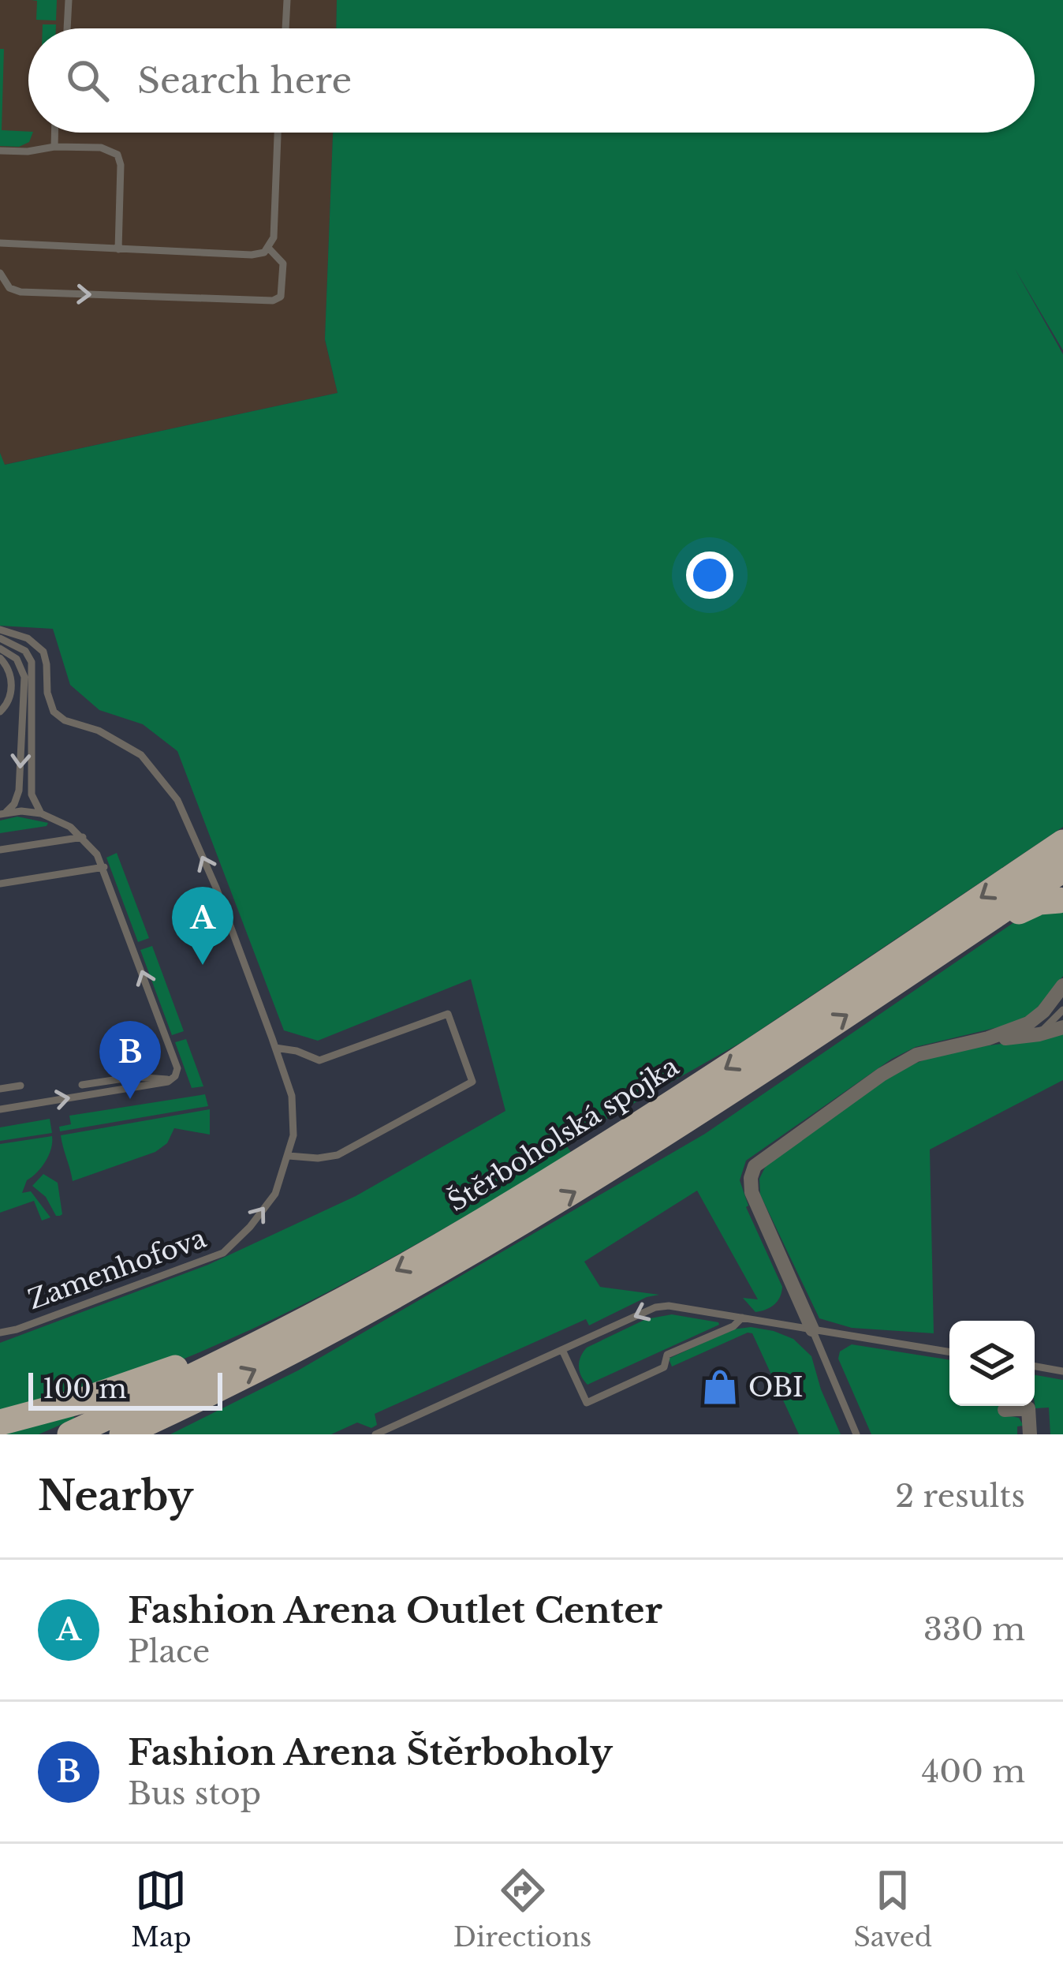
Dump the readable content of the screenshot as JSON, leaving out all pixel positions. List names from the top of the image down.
{
  "streets": {
    "highway": ["Štěrboholská spojka"],
    "lane": ["Zamenhofova"]
  },
  "places": {
    "shop": ["OBI"]
  },
  "scale_bar": "100 m",
  "page": {
    "search": "Search here",
    "pins": ["A", "B"],
    "scale": "100 m",
    "heading": ["Nearby", "2 results"],
    "list": [
      {
        "mark": "A",
        "name": "Fashion Arena Outlet Center",
        "note": "Place",
        "value": "330 m"
      },
      {
        "mark": "B",
        "name": "Fashion Arena Štěrboholy",
        "note": "Bus stop",
        "value": "400 m"
      }
    ],
    "nav": ["Map", "Directions", "Saved"]
  }
}
